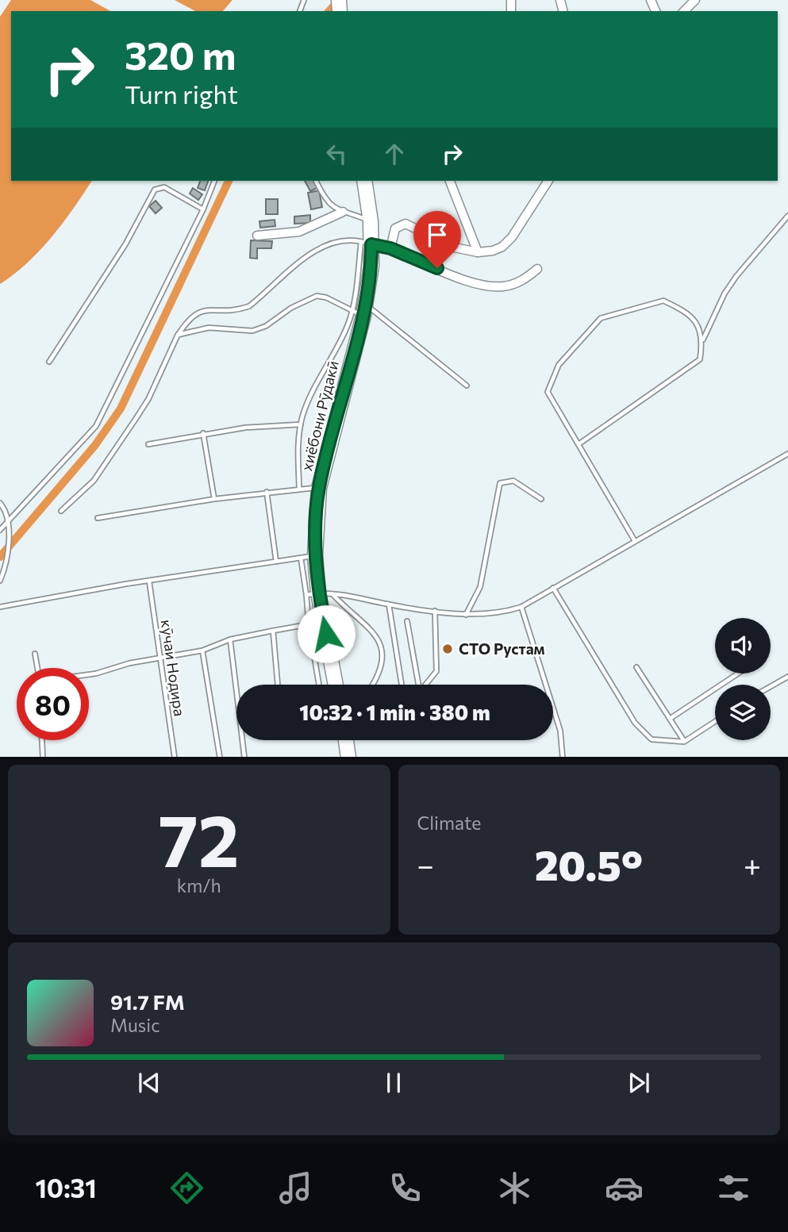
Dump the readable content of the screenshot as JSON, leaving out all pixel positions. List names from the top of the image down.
{
  "streets": {
    "highway": ["хиёбони Рӯдакӣ"],
    "lane": ["кӯчаи Нодира"]
  },
  "places": ["СТО Рустам"],
  "page": {
    "turn": ["320 m", "Turn right"],
    "limit": "80",
    "trip": "10:32 · 1 min · 380 m",
    "tile": [
      ["72", "km/h"],
      "Climate"
    ],
    "heat": ["−", "20.5°", "+"],
    "song": ["91.7 FM", "Music"],
    "tabs": "10:31"
  }
}
